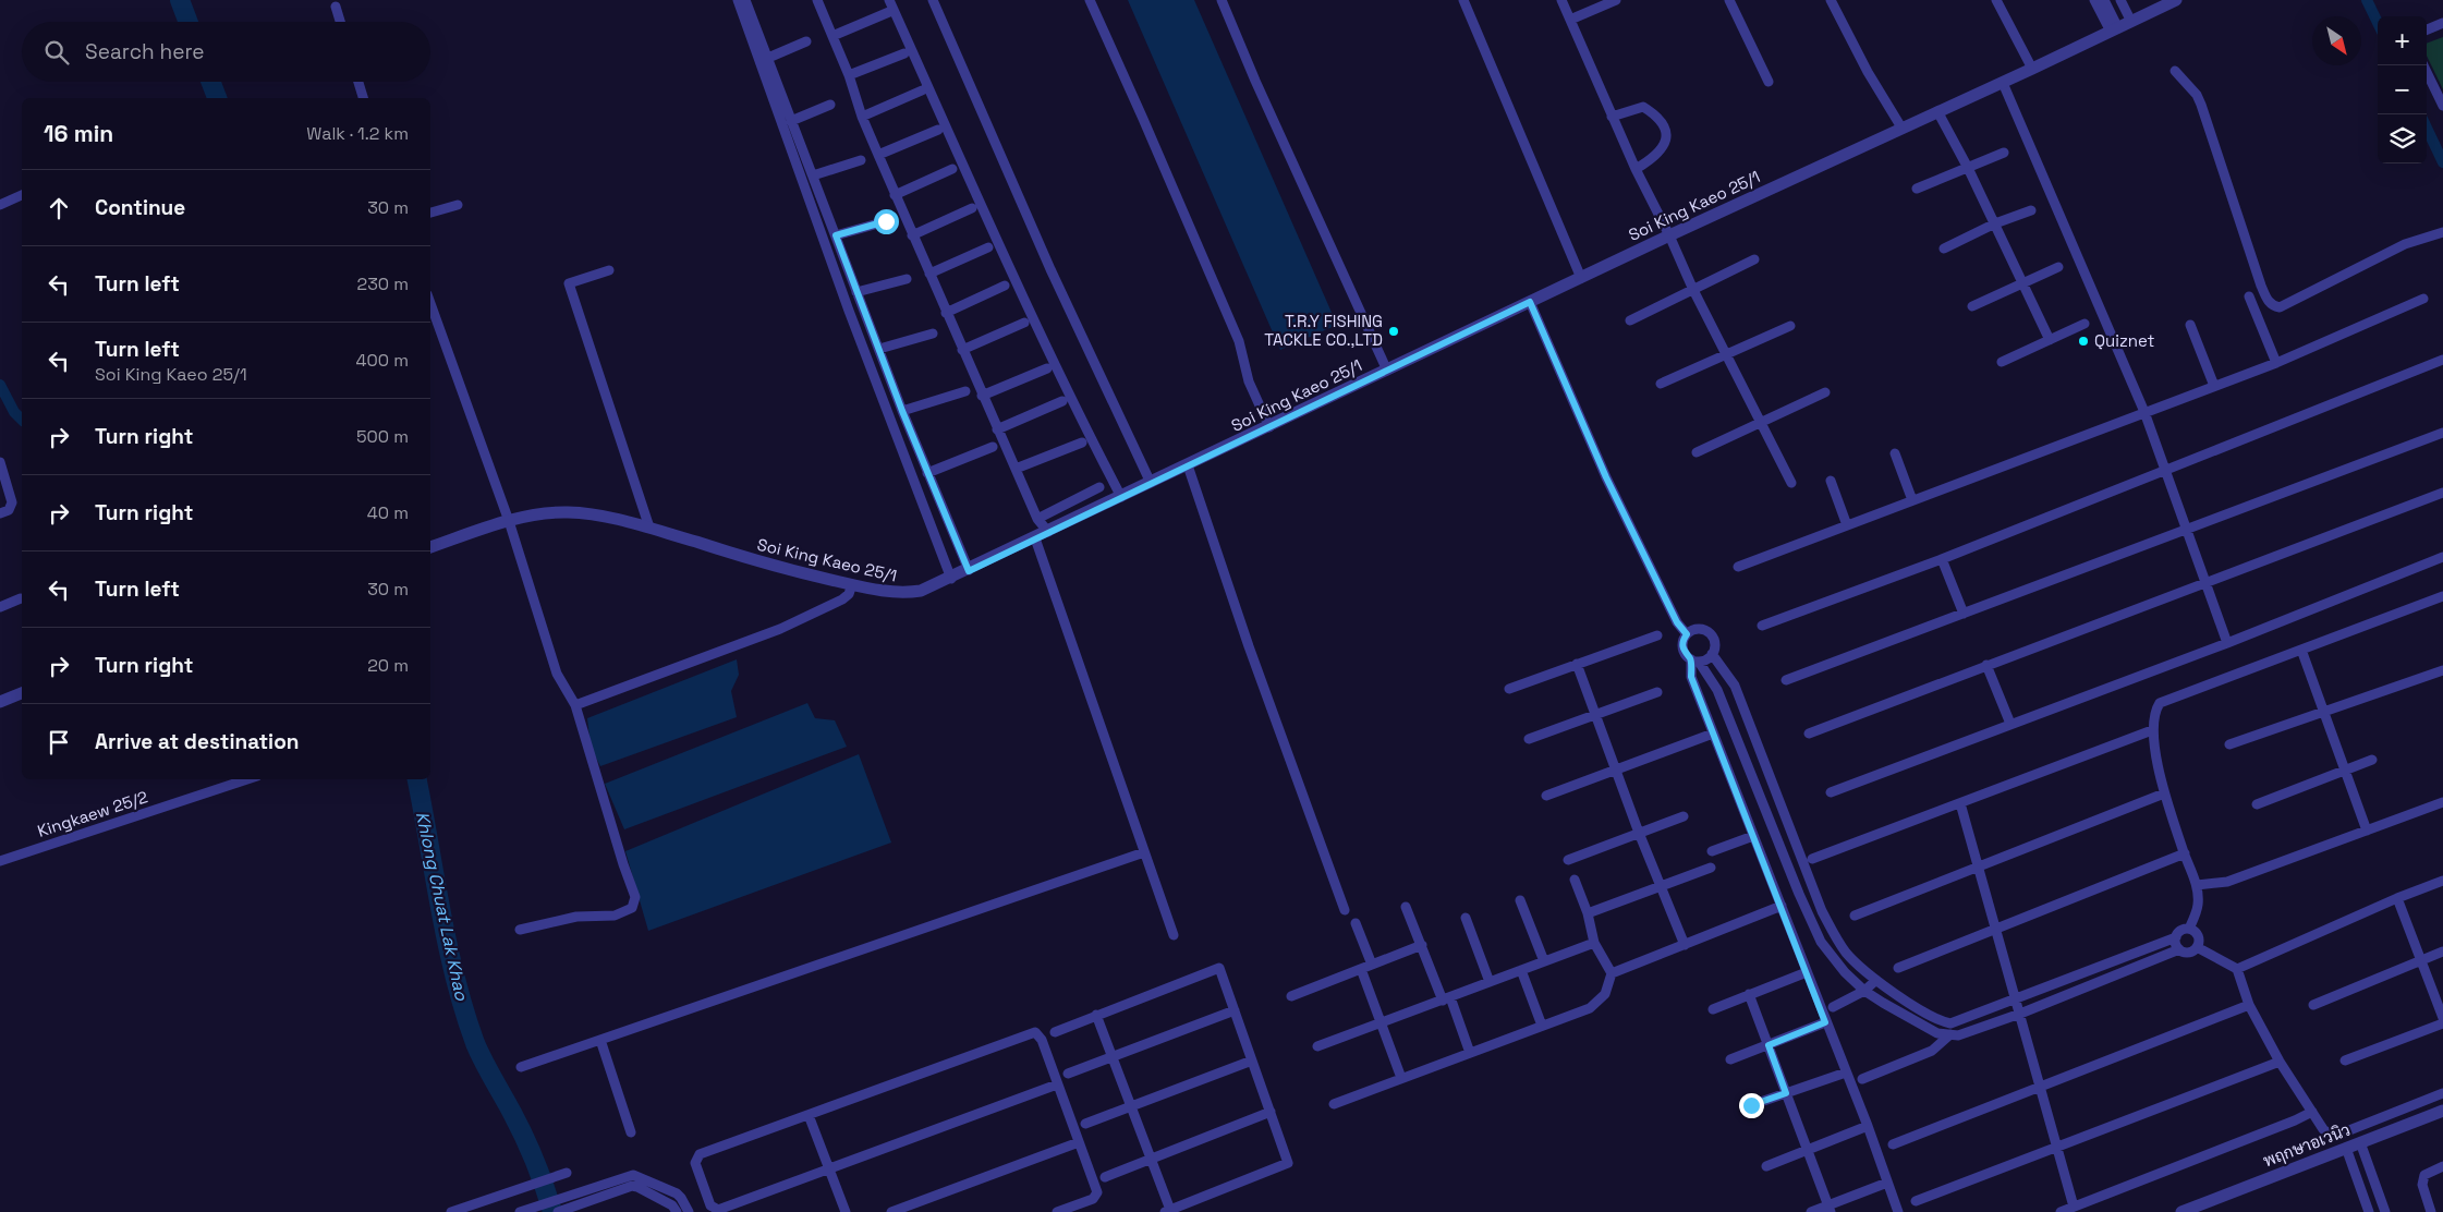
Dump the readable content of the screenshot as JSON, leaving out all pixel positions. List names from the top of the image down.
{
  "streets": {
    "street": ["Soi King Kaeo 25/1", "Kingkaew 25/2", "พฤกษาอเวนิว"]
  },
  "water": ["Khlong Chuat Lak Khao"],
  "places": ["T.R.Y FISHING TACKLE CO.,LTD", "Quiznet"],
  "north": "bottom right",
  "page": {
    "map_buttons": ["+", "−"],
    "search": "Search here",
    "heading": ["16 min", "Walk · 1.2 km"],
    "list": [
      ["Continue", "30 m"],
      ["Turn left", "230 m"],
      ["Turn left", "Soi King Kaeo 25/1", "400 m"],
      ["Turn right", "500 m"],
      ["Turn right", "40 m"],
      ["Turn left", "30 m"],
      ["Turn right", "20 m"],
      "Arrive at destination"
    ]
  }
}
